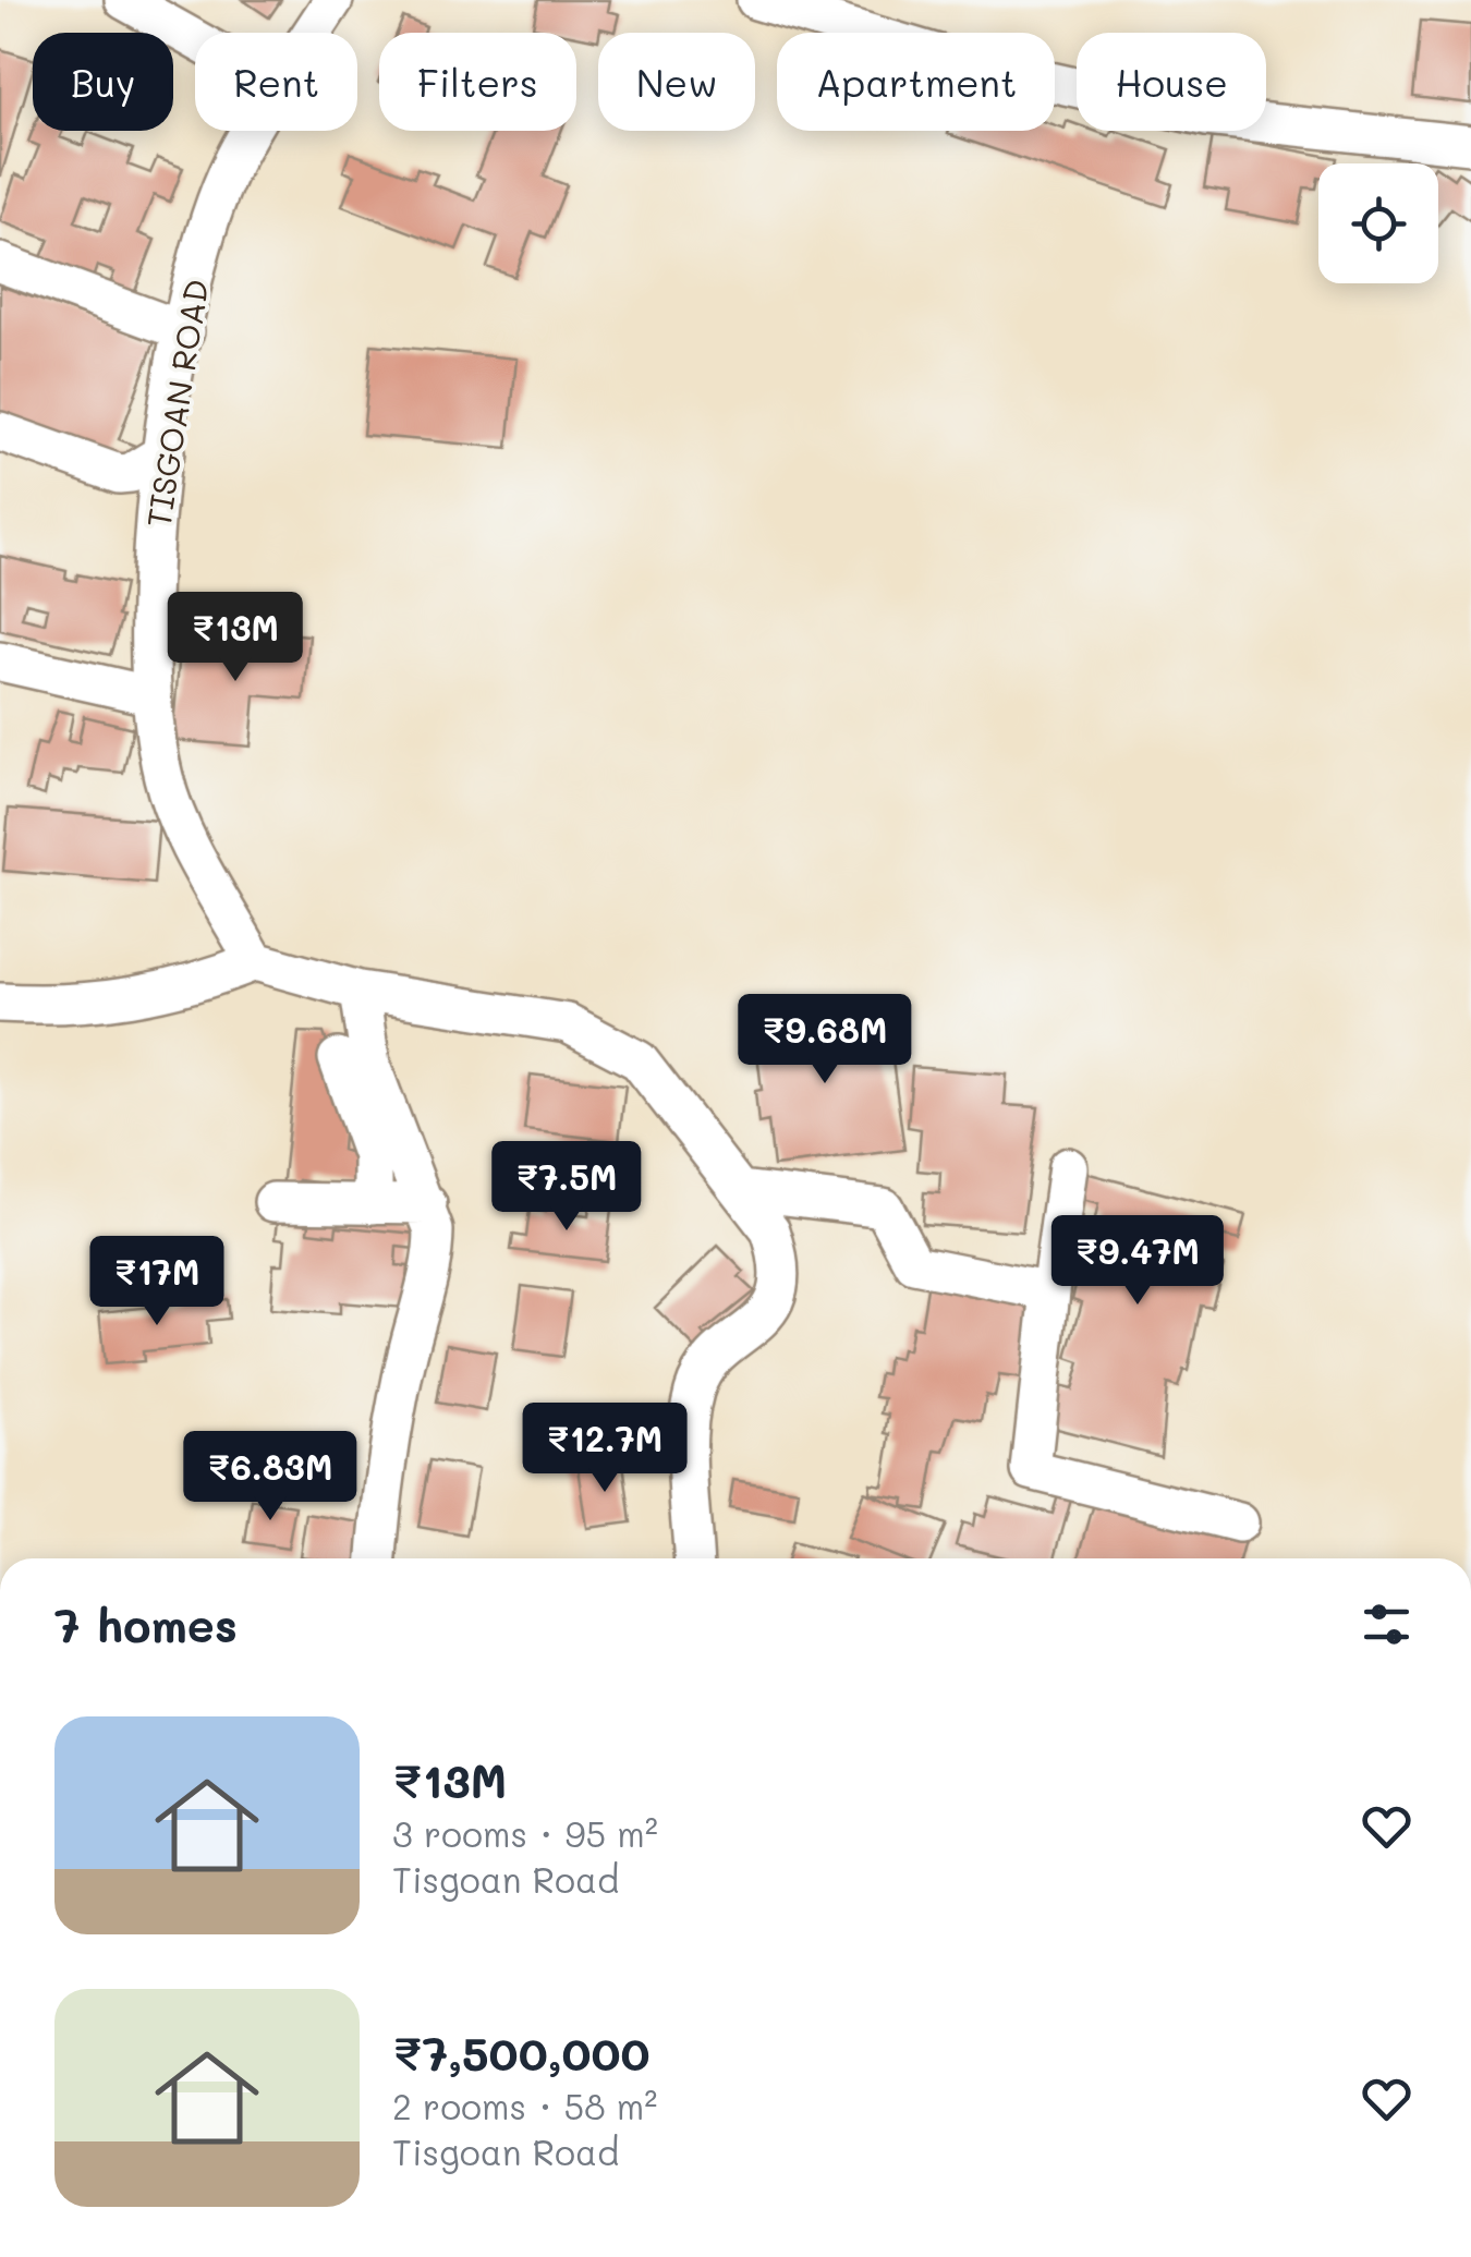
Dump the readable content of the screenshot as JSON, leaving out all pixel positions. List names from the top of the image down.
{
  "streets": {
    "street": ["TISGOAN ROAD"]
  },
  "page": {
    "chip": [
      "Buy",
      "Rent",
      "Filters",
      "New",
      "Apartment",
      "House"
    ],
    "price": [
      "₹13M",
      "₹9.68M",
      "₹7.5M",
      "₹9.47M",
      "₹17M",
      "₹12.7M",
      "₹6.83M"
    ],
    "heading": "7 homes",
    "list": [
      {
        "name": "₹13M",
        "note": "3 rooms · 95 m² · Tisgoan Road"
      },
      {
        "name": "₹7,500,000",
        "note": "2 rooms · 58 m² · Tisgoan Road"
      }
    ]
  }
}
